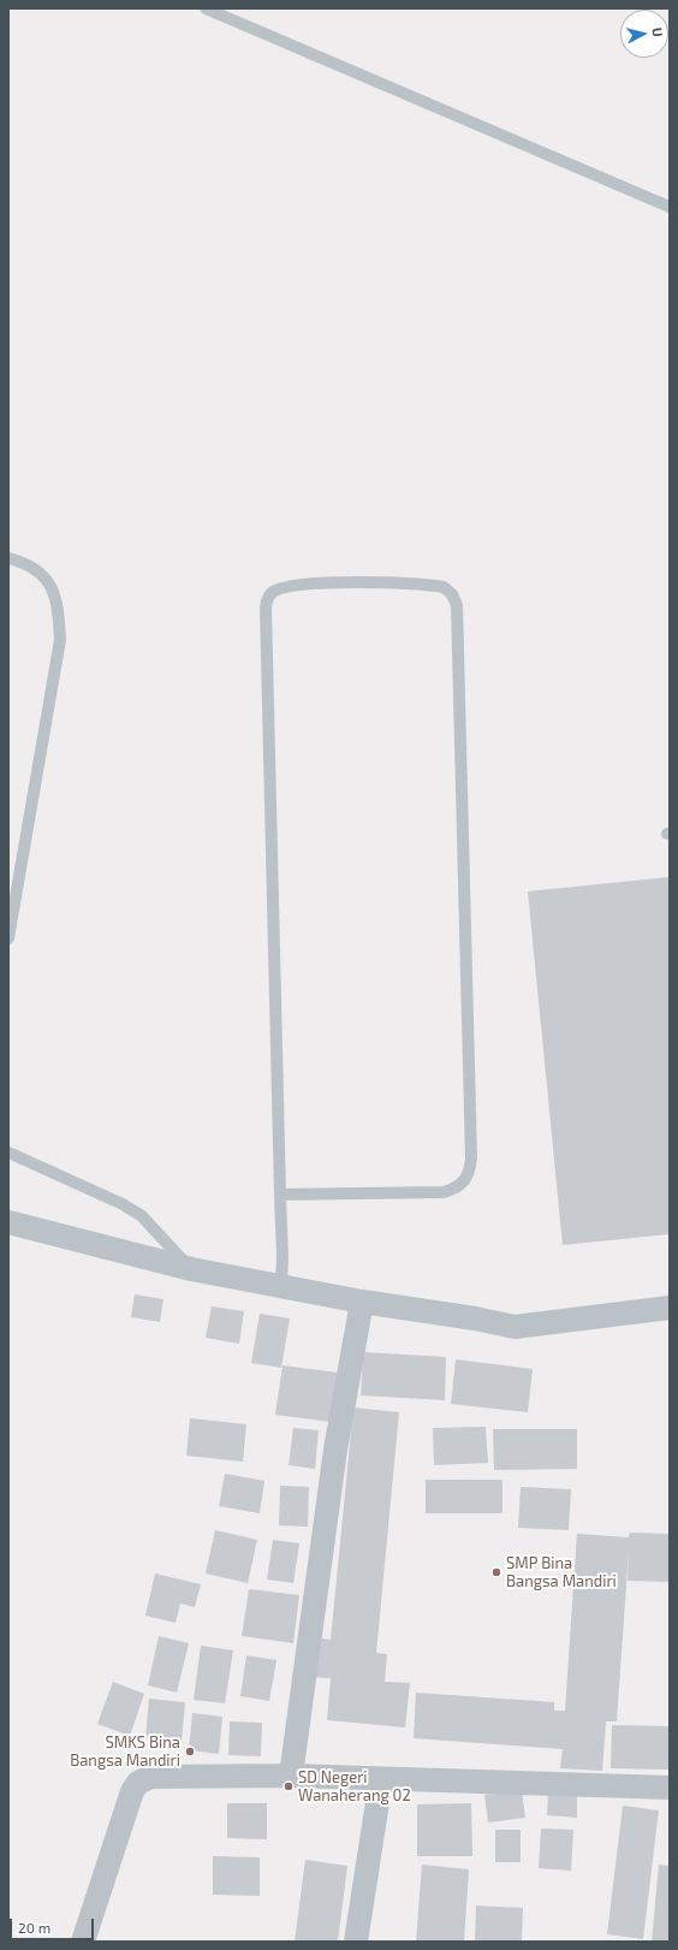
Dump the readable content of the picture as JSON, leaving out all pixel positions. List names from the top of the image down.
{
  "places": ["SMP Bina Bangsa Mandiri", "SMKS Bina Bangsa Mandiri", "SD Negeri Wanaherang 02"],
  "scale_bar": "20 m",
  "north": "right"
}
